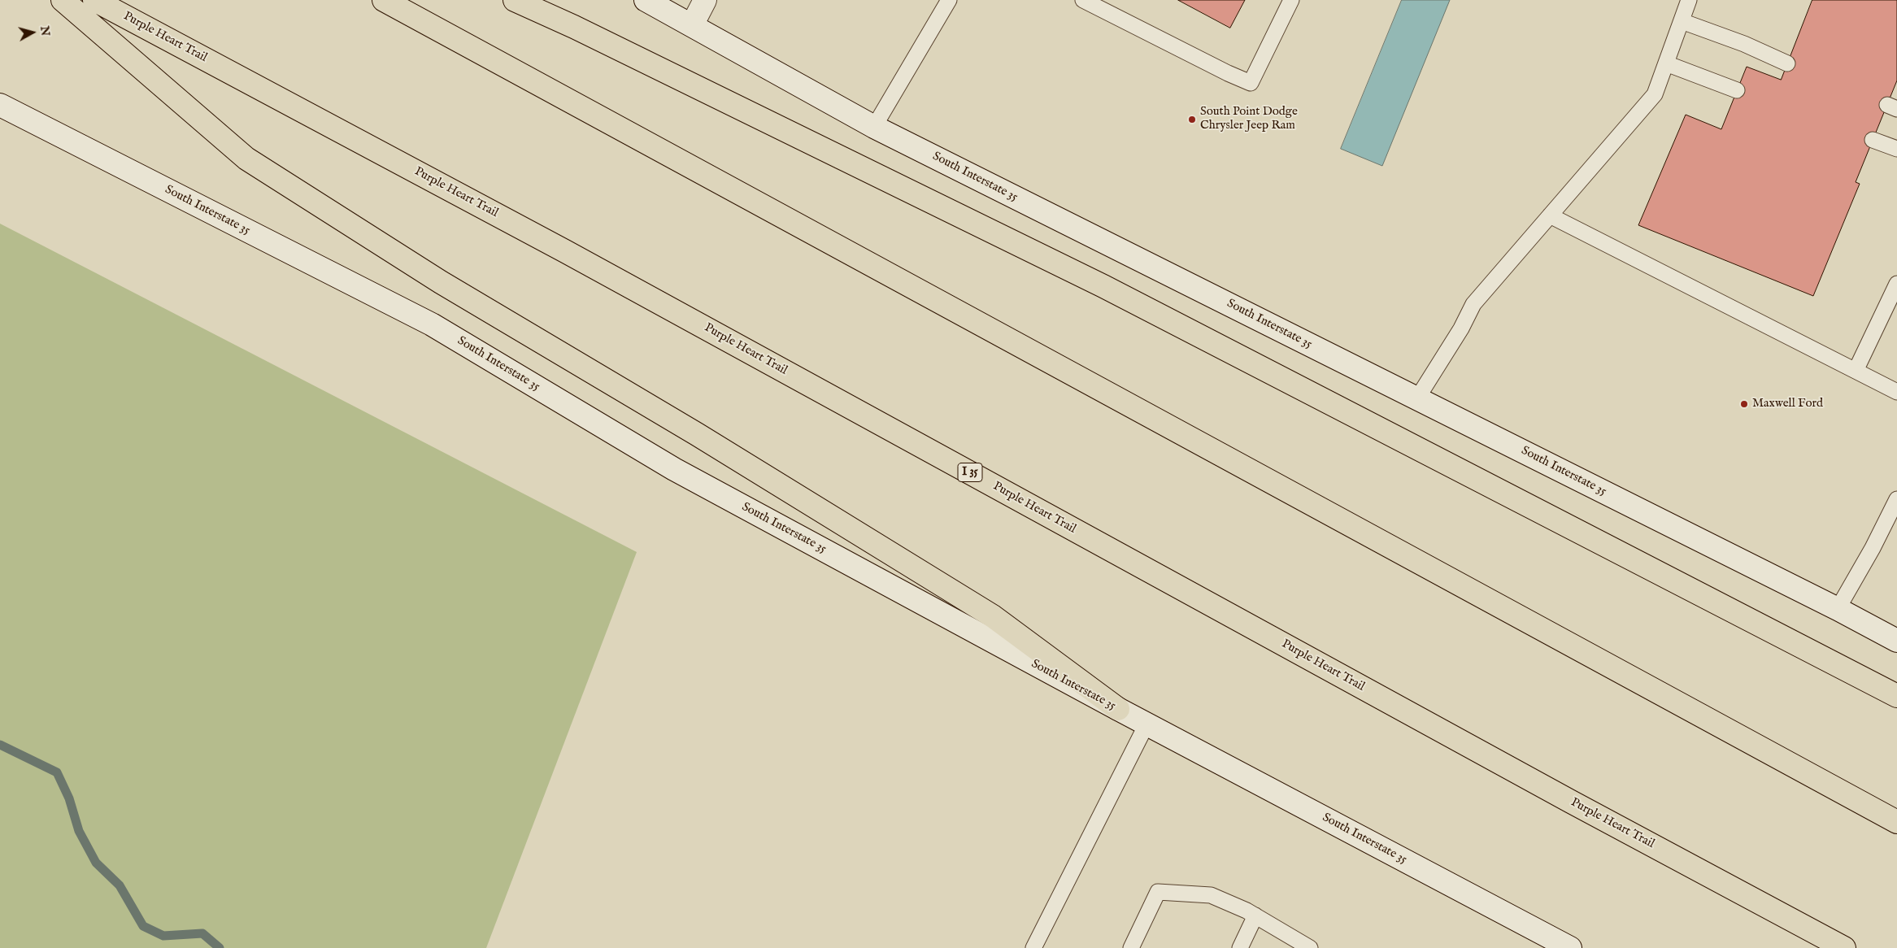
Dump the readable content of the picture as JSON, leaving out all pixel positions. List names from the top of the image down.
{
  "streets": {
    "highway": ["Purple Heart Trail", "I 35"],
    "main road": ["South Interstate 35"]
  },
  "places": ["South Point Dodge Chrysler Jeep Ram", "Maxwell Ford"],
  "north": "right"
}
